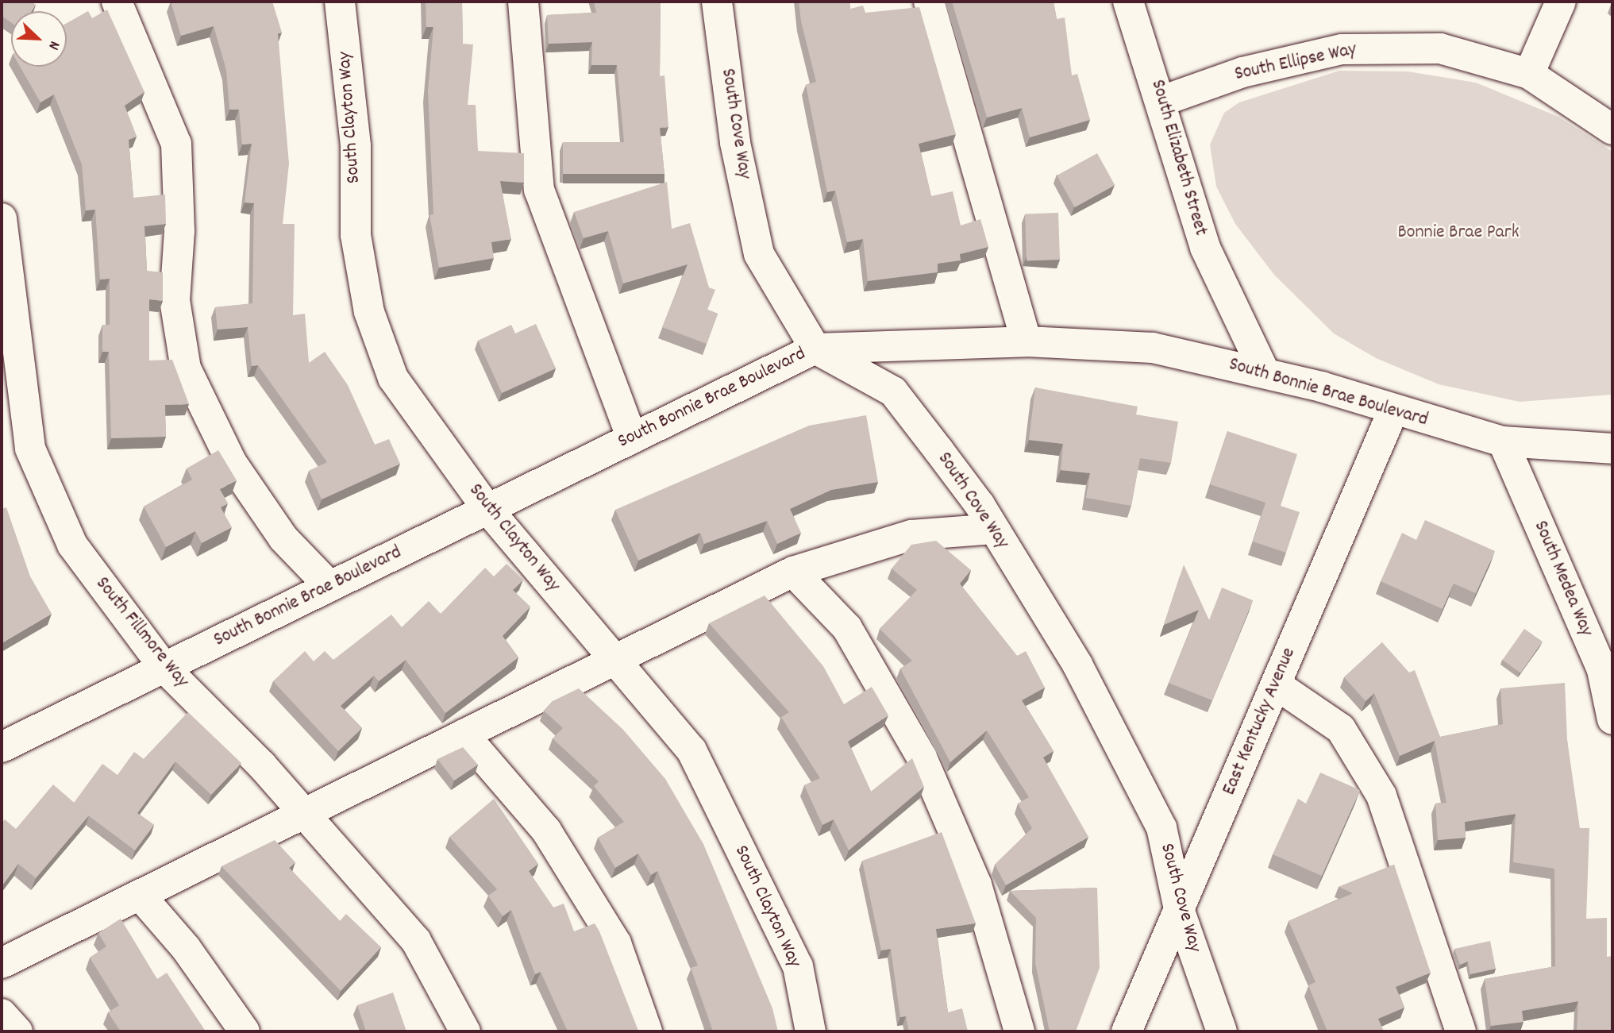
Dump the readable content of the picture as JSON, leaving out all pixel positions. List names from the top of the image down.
{
  "streets": {
    "street": [
      "South Ellipse Way",
      "South Clayton Way",
      "South Cove Way",
      "South Elizabeth Street",
      "South Bonnie Brae Boulevard",
      "South Medea Way",
      "South Fillmore Way",
      "East Kentucky Avenue"
    ]
  },
  "crossings": [
    ["South Ellipse Way", "South Elizabeth Street"],
    ["South Clayton Way", "South Bonnie Brae Boulevard"],
    ["South Cove Way", "South Bonnie Brae Boulevard"],
    ["South Cove Way", "East Kentucky Avenue"],
    ["South Elizabeth Street", "South Bonnie Brae Boulevard"],
    ["South Bonnie Brae Boulevard", "South Medea Way"],
    ["South Bonnie Brae Boulevard", "South Fillmore Way"],
    ["South Bonnie Brae Boulevard", "East Kentucky Avenue"]
  ],
  "parks": ["Bonnie Brae Park"],
  "north": "bottom right"
}
